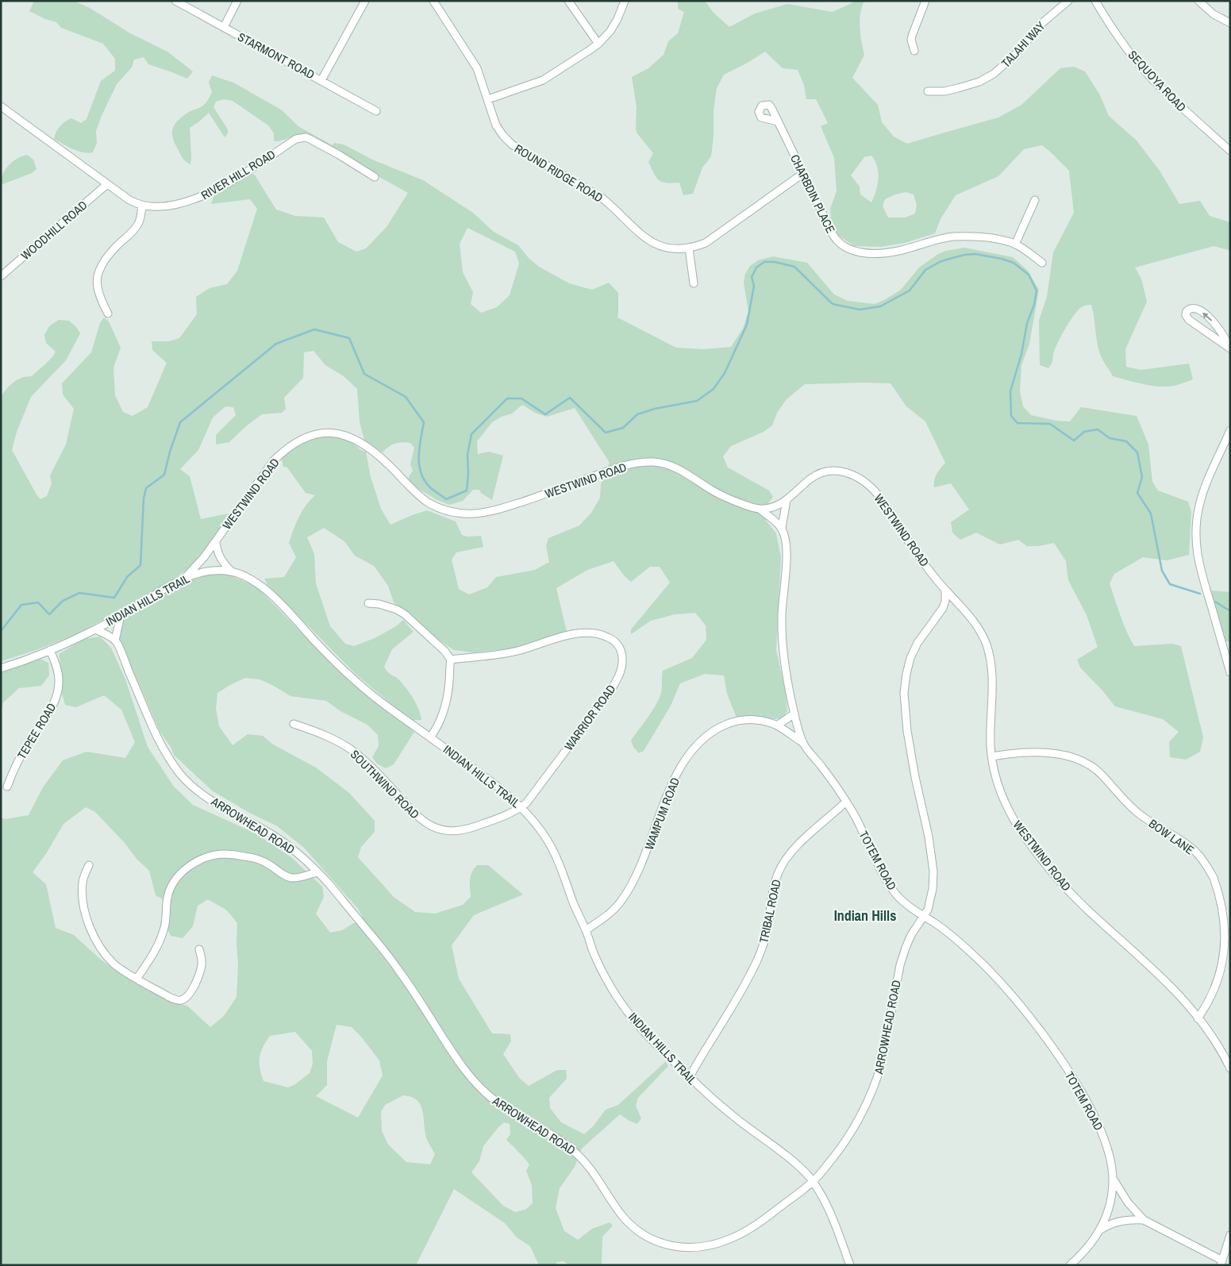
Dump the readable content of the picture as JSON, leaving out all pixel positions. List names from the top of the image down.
{
  "streets": {
    "street": [
      "TALAHI WAY",
      "STARMONT ROAD",
      "SEQUOYA ROAD",
      "ROUND RIDGE ROAD",
      "RIVER HILL ROAD",
      "CHARBDIN PLACE",
      "WOODHILL ROAD",
      "WESTWIND ROAD",
      "INDIAN HILLS TRAIL",
      "WARRIOR ROAD",
      "TEPEE ROAD",
      "SOUTHWIND ROAD",
      "WAMPUM ROAD",
      "ARROWHEAD ROAD",
      "BOW LANE",
      "TOTEM ROAD",
      "TRIBAL ROAD"
    ]
  },
  "crossings": [
    ["ROUND RIDGE ROAD", "CHARBDIN PLACE"],
    ["RIVER HILL ROAD", "WOODHILL ROAD"],
    ["WESTWIND ROAD", "INDIAN HILLS TRAIL"],
    ["WESTWIND ROAD", "ARROWHEAD ROAD"],
    ["WESTWIND ROAD", "BOW LANE"],
    ["WESTWIND ROAD", "TOTEM ROAD"],
    ["INDIAN HILLS TRAIL", "WARRIOR ROAD"],
    ["INDIAN HILLS TRAIL", "TEPEE ROAD"],
    ["INDIAN HILLS TRAIL", "SOUTHWIND ROAD"],
    ["INDIAN HILLS TRAIL", "WAMPUM ROAD"],
    ["INDIAN HILLS TRAIL", "ARROWHEAD ROAD"],
    ["INDIAN HILLS TRAIL", "TRIBAL ROAD"],
    ["WARRIOR ROAD", "SOUTHWIND ROAD"],
    ["WAMPUM ROAD", "TOTEM ROAD"],
    ["ARROWHEAD ROAD", "TOTEM ROAD"],
    ["TOTEM ROAD", "TRIBAL ROAD"]
  ],
  "districts": ["Indian Hills"]
}
